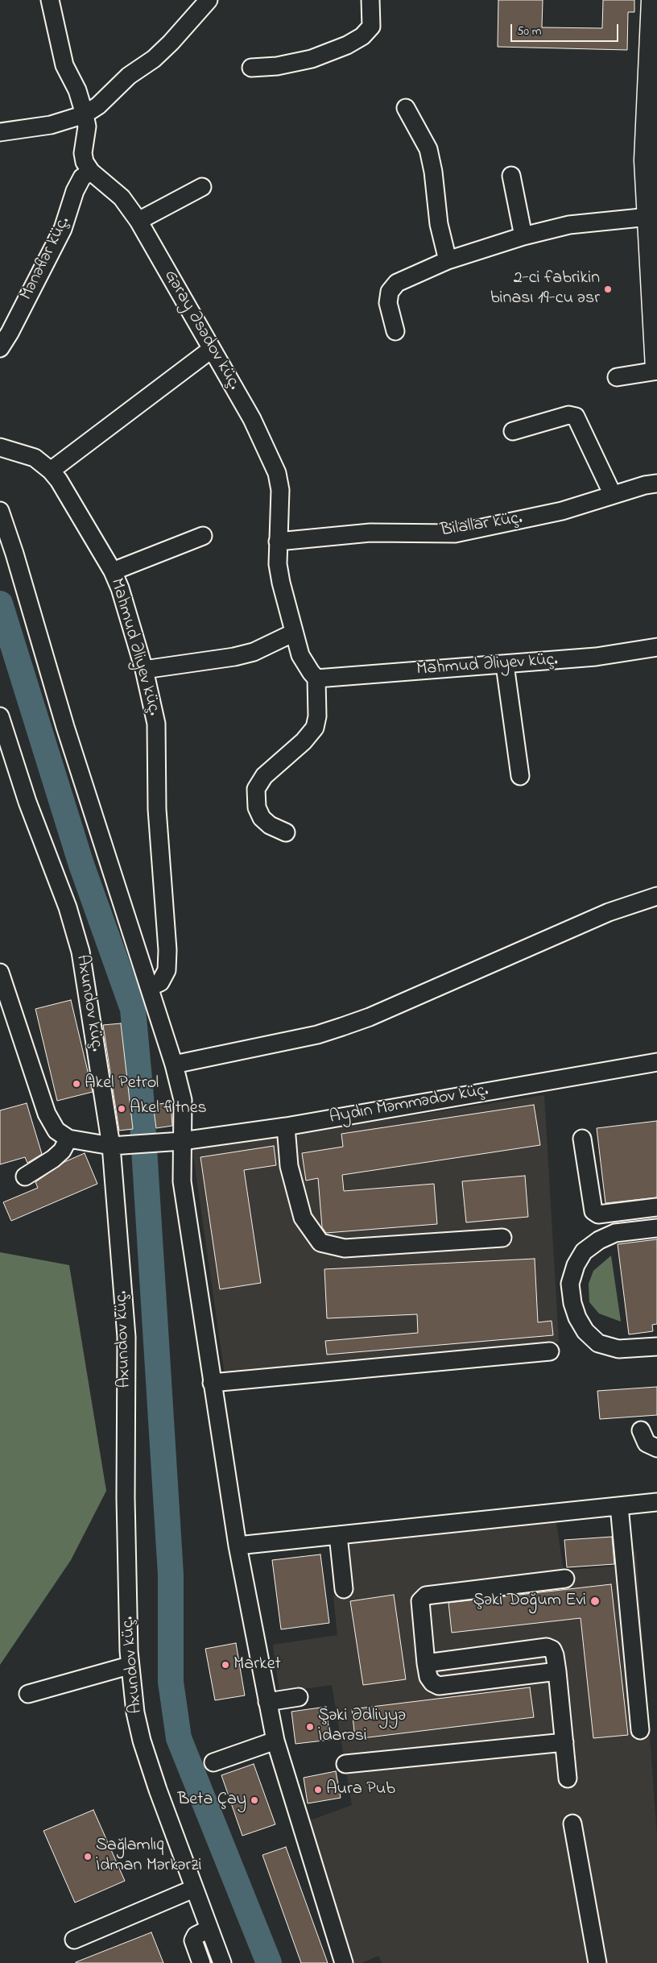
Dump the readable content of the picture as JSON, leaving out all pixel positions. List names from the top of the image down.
{
  "streets": {
    "street": [
      "Mənəflər küç.",
      "Gəray Əsədov küç.",
      "Bilallar küç.",
      "Mahmud Əliyev küç.",
      "Axundov küç.",
      "Aydın Məmmədov küç."
    ]
  },
  "crossings": [
    ["Mənəflər küç.", "Gəray Əsədov küç."],
    ["Gəray Əsədov küç.", "Bilallar küç."],
    ["Gəray Əsədov küç.", "Mahmud Əliyev küç."],
    ["Axundov küç.", "Aydın Məmmədov küç."]
  ],
  "places": [
    "2-ci fabrikin binası 19-cu əsr",
    "Akel Petrol",
    "Akel fitnes",
    "Şəki Doğum Evi",
    "Market",
    "Şəki Ədliyyə İdarəsi",
    "Aura Pub",
    "Beta Çay",
    "Sağlamlıq İdman Mərkərzi"
  ],
  "scale_bar": "50 m"
}
